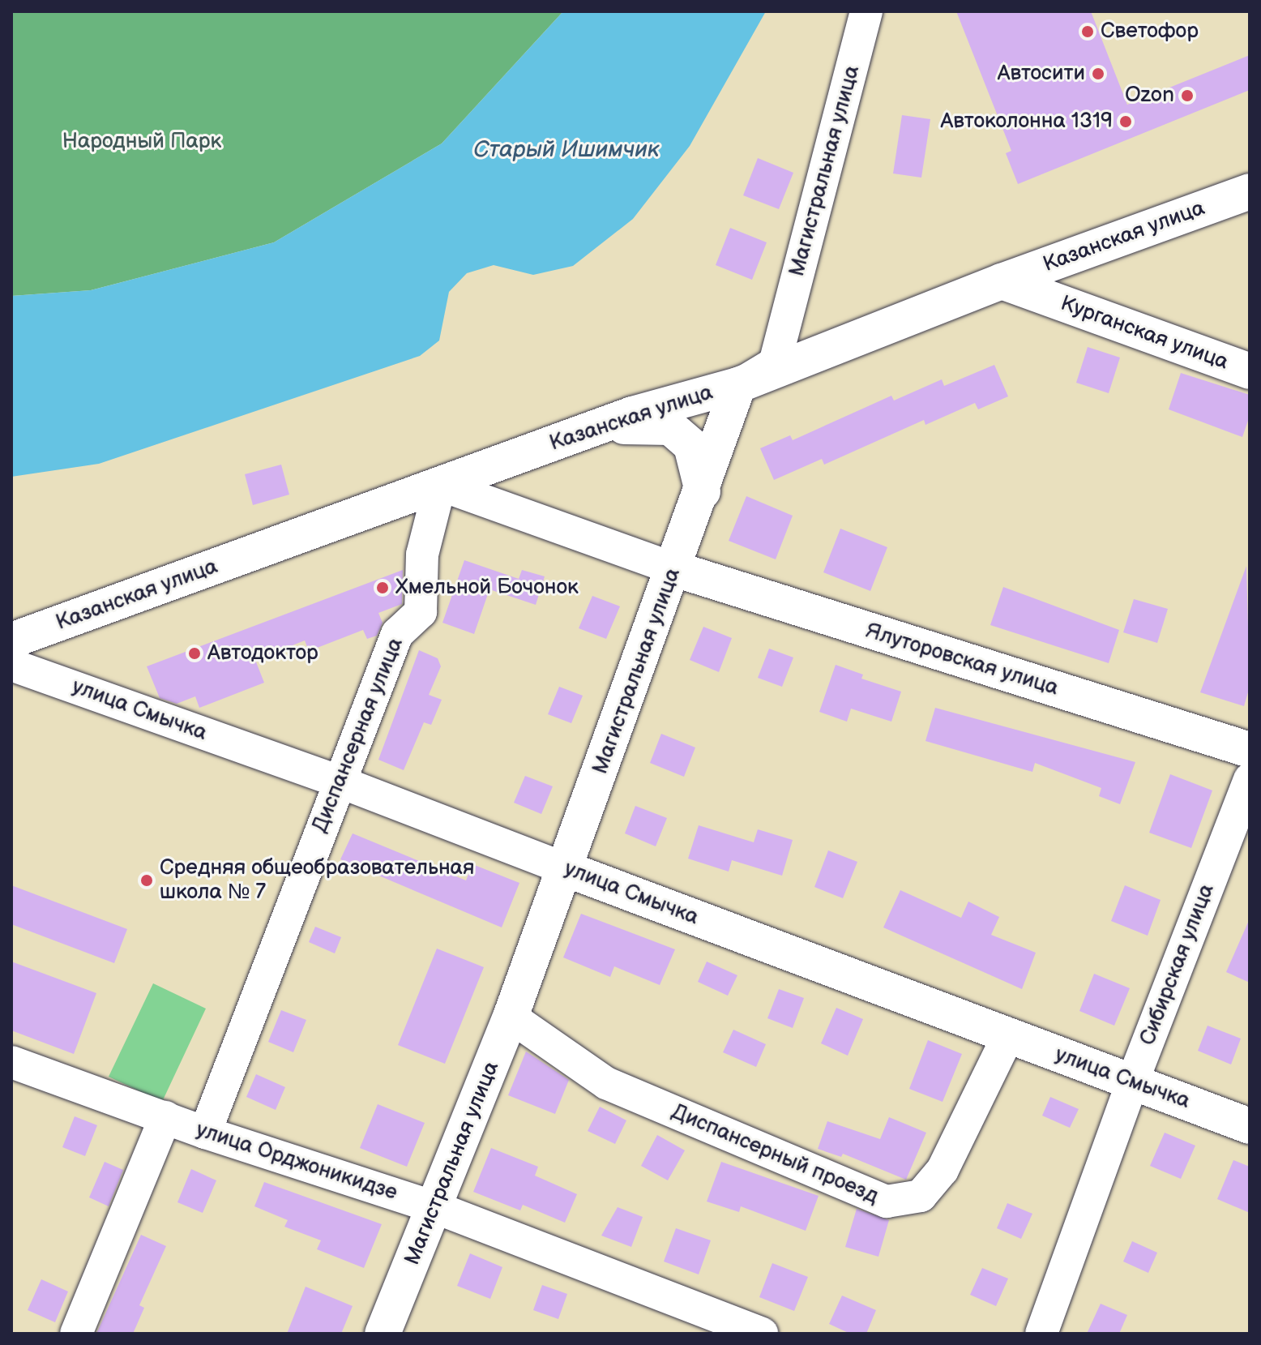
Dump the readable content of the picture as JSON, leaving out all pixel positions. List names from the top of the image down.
{
  "streets": {
    "main road": [
      "Магистральная улица",
      "Казанская улица",
      "Курганская улица",
      "Ялуторовская улица",
      "улица Смычка"
    ],
    "street": [
      "Диспансерная улица",
      "Сибирская улица",
      "Диспансерный проезд",
      "улица Орджоникидзе"
    ]
  },
  "crossings": [
    ["Магистральная улица", "Казанская улица"],
    ["Магистральная улица", "Ялуторовская улица"],
    ["Магистральная улица", "улица Смычка"],
    ["Магистральная улица", "Диспансерный проезд"],
    ["Магистральная улица", "улица Орджоникидзе"],
    ["Казанская улица", "Курганская улица"],
    ["Казанская улица", "Диспансерная улица"],
    ["улица Смычка", "Диспансерная улица"],
    ["улица Смычка", "Сибирская улица"],
    ["улица Смычка", "Диспансерный проезд"],
    ["Диспансерная улица", "улица Орджоникидзе"]
  ],
  "water": ["Старый Ишимчик"],
  "parks": ["Народный Парк"],
  "places": [
    "Светофор",
    "Автосити",
    "Ozon",
    "Автоколонна 1319",
    "Хмельной Бочонок",
    "Автодоктор",
    "Средняя общеобразовательная школа № 7"
  ]
}
